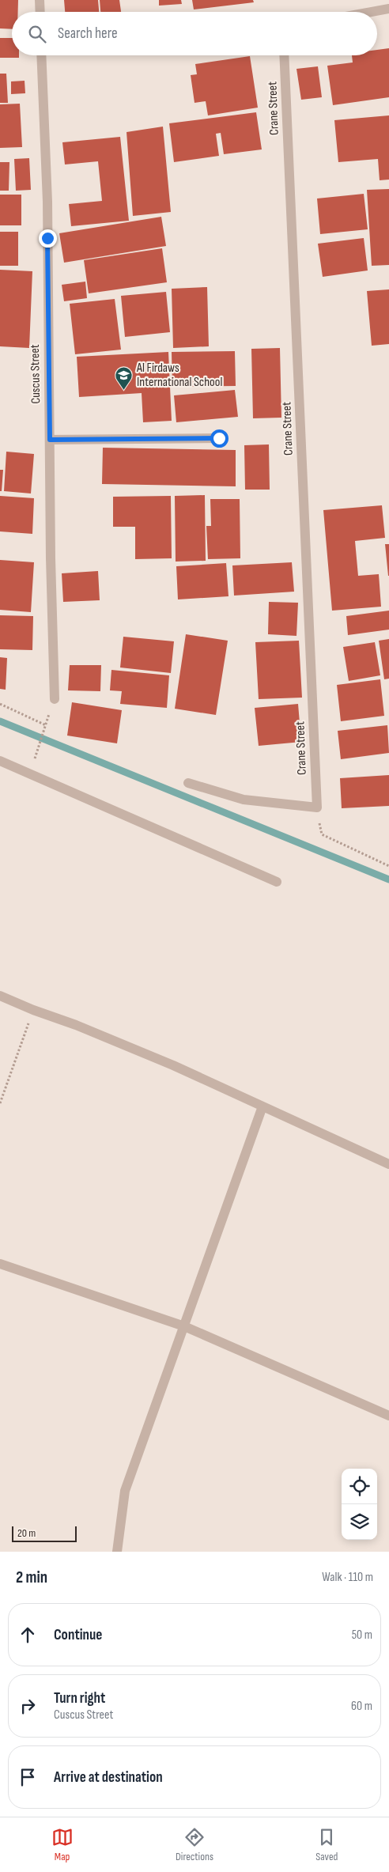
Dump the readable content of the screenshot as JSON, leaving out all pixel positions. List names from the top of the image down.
{
  "streets": {
    "street": ["Crane Street", "Cuscus Street"]
  },
  "places": {
    "school or university": ["Al Firdaws International School"]
  },
  "scale_bar": "20 m",
  "page": {
    "search": "Search here",
    "scale": "20 m",
    "heading": ["2 min", "Walk · 110 m"],
    "list": [
      ["Continue", "50 m"],
      ["Turn right", "Cuscus Street", "60 m"],
      "Arrive at destination"
    ],
    "nav": ["Map", "Directions", "Saved"]
  }
}
